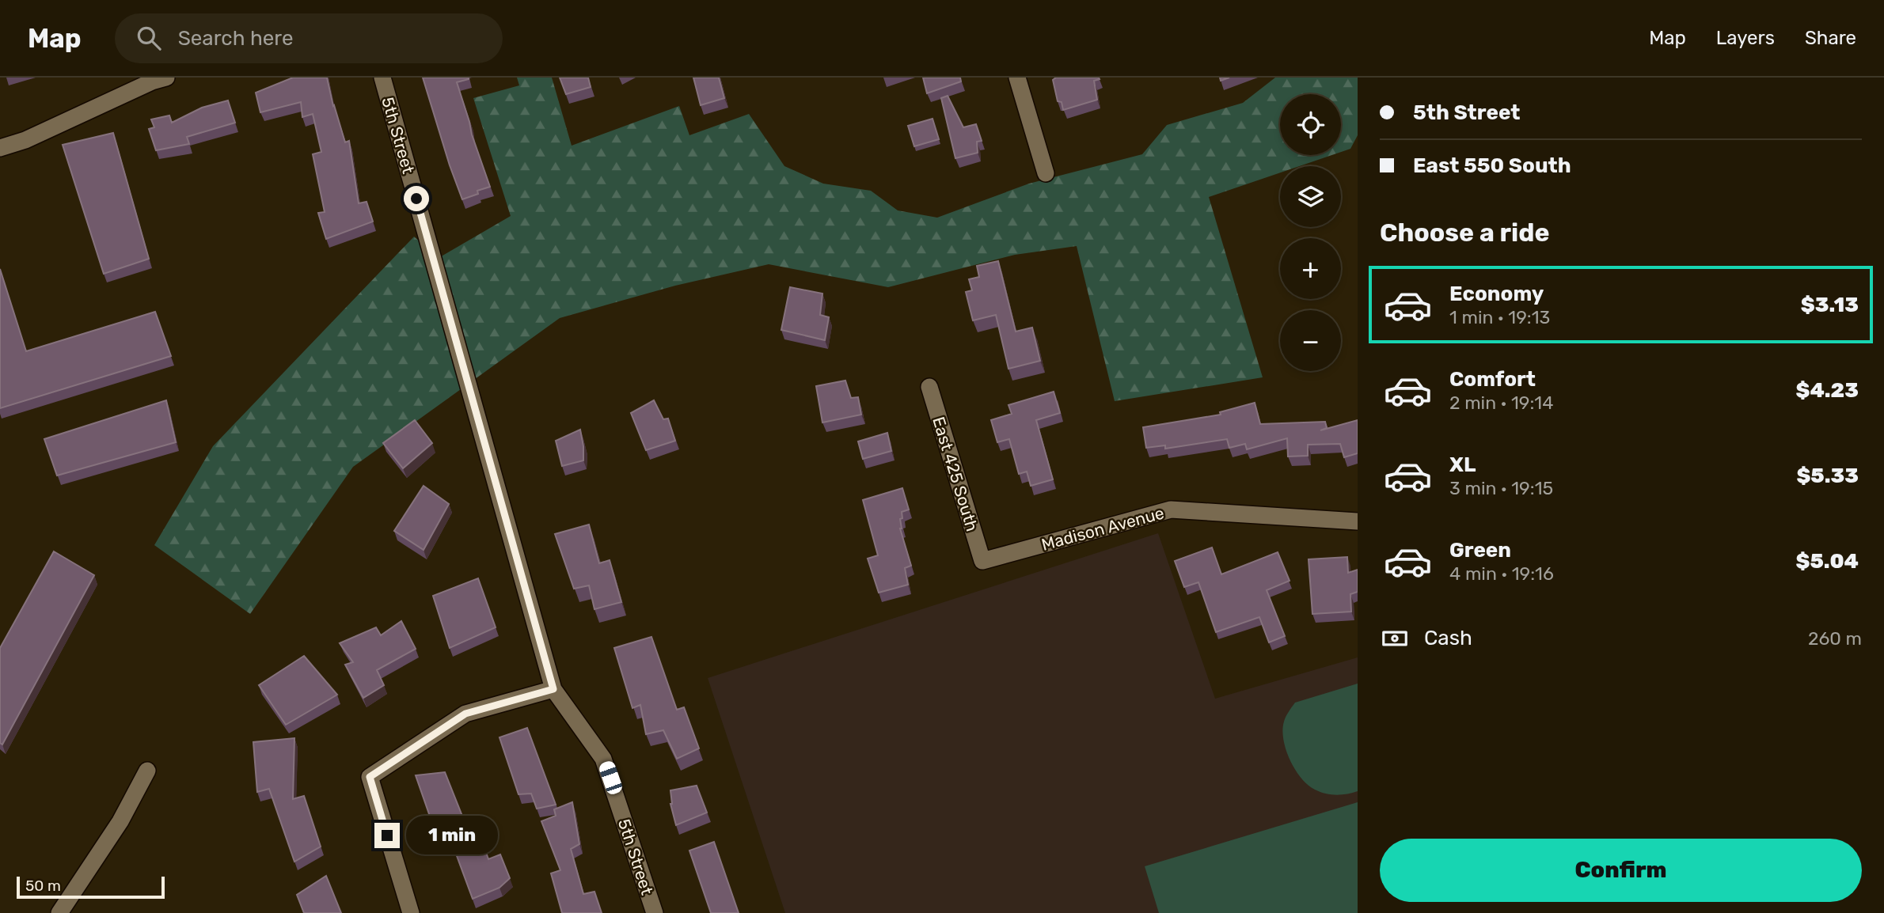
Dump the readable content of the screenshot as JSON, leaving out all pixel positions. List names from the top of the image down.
{
  "streets": {
    "street": ["5th Street", "East 425 South", "Madison Avenue"]
  },
  "crossings": [
    ["East 425 South", "Madison Avenue"]
  ],
  "scale_bar": "50 m",
  "page": {
    "header": "Map",
    "search": "Search here",
    "nav": ["Map", "Layers", "Share"],
    "banner": ["5th Street", "East 550 South"],
    "map_buttons": ["+", "−"],
    "heading": "Choose a ride",
    "list": [
      {
        "name": "Economy",
        "note": "1 min · 19:13",
        "value": "$3.13"
      },
      {
        "name": "Comfort",
        "note": "2 min · 19:14",
        "value": "$4.23"
      },
      {
        "name": "XL",
        "note": "3 min · 19:15",
        "value": "$5.33"
      },
      {
        "name": "Green",
        "note": "4 min · 19:16",
        "value": "$5.04"
      }
    ],
    "pay": ["Cash", "260 m"],
    "bubble": "1 min",
    "buttons": "Confirm",
    "scale": "50 m"
  }
}
